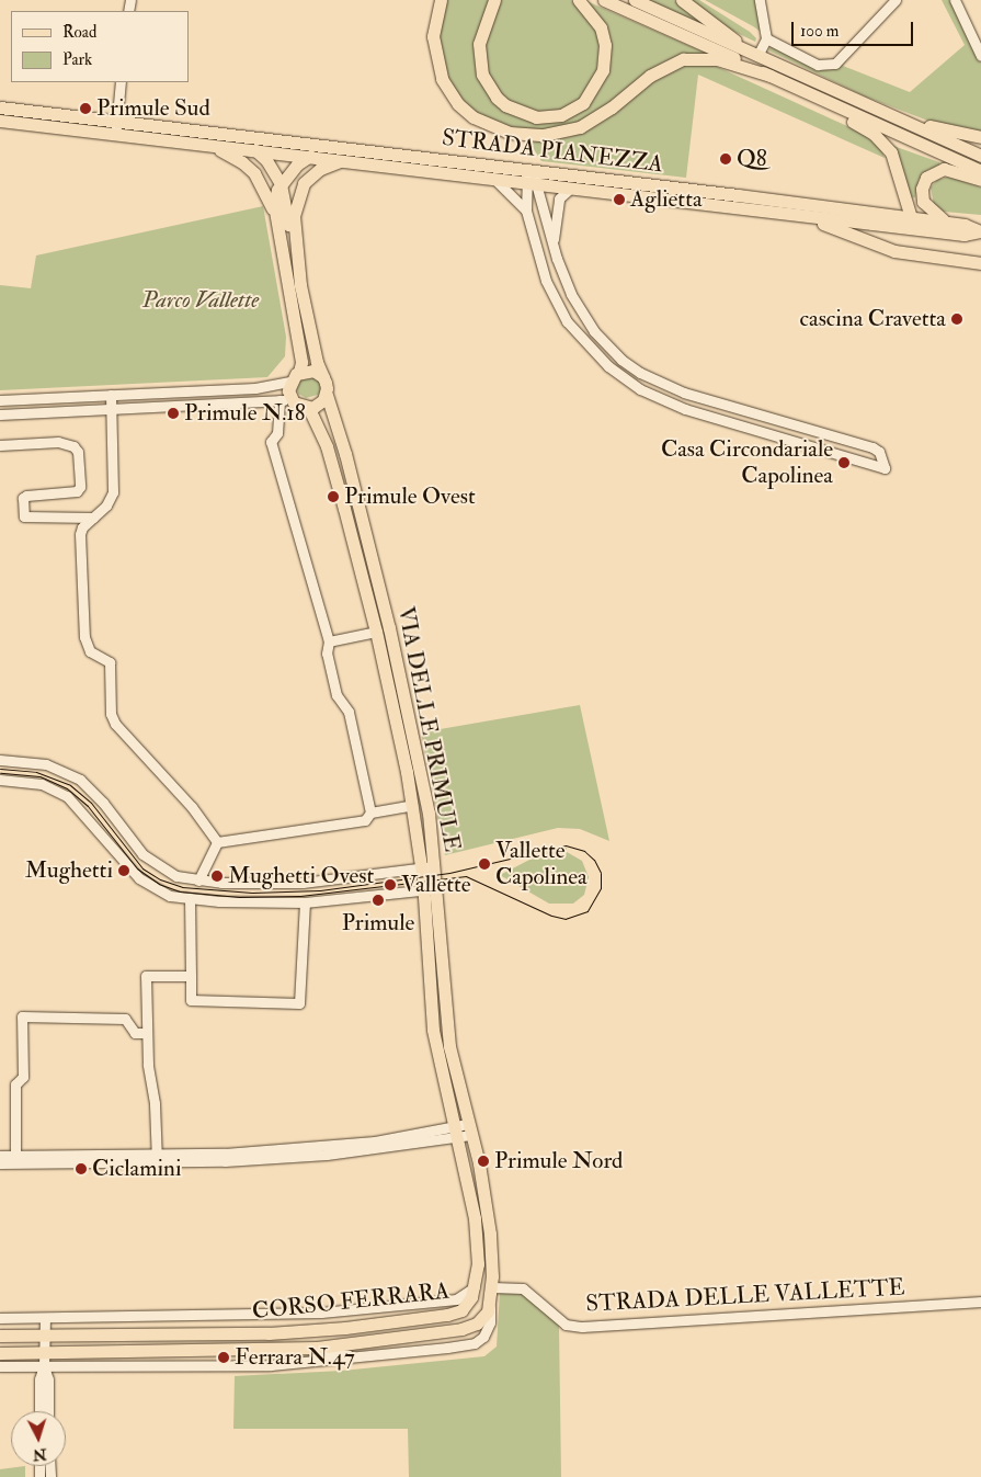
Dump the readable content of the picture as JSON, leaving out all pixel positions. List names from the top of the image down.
{
  "streets": {
    "main road": ["STRADA PIANEZZA", "VIA DELLE PRIMULE", "CORSO FERRARA"],
    "street": ["STRADA DELLE VALLETTE"]
  },
  "crossings": [
    ["VIA DELLE PRIMULE", "STRADA DELLE VALLETTE"],
    ["VIA DELLE PRIMULE", "CORSO FERRARA"]
  ],
  "parks": ["Parco Vallette"],
  "places": [
    "Primule Sud",
    "Q8",
    "Aglietta",
    "cascina Cravetta",
    "Primule N.18",
    "Casa Circondariale Capolinea",
    "Primule Ovest",
    "Vallette Capolinea",
    "Mughetti",
    "Mughetti Ovest",
    "Vallette",
    "Primule",
    "Primule Nord",
    "Ciclamini",
    "Ferrara N.47"
  ],
  "legend": ["Road", "Park"],
  "scale_bar": "100 m",
  "north": "bottom"
}
